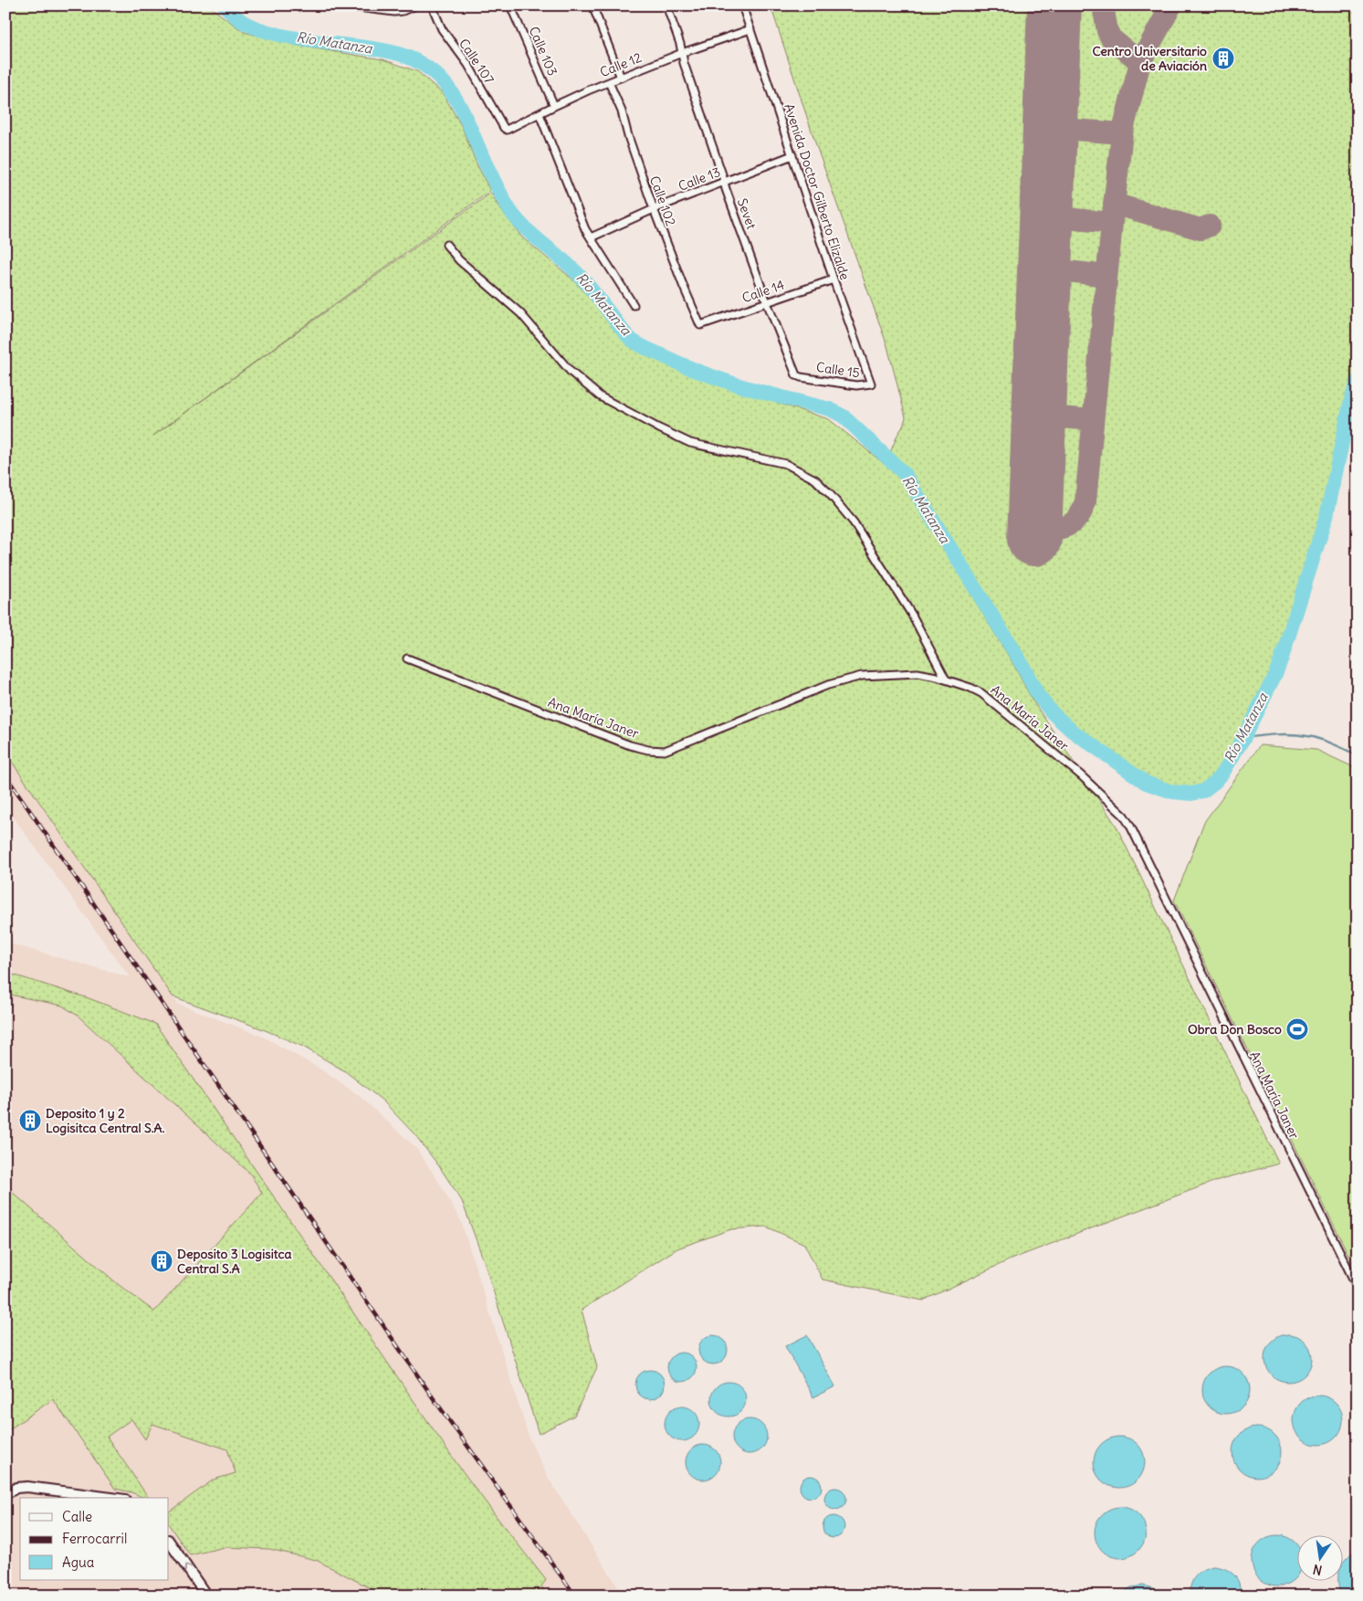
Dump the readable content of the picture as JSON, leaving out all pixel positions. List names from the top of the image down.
{
  "streets": {
    "street": [
      "Calle 103",
      "Calle 107",
      "Calle 12",
      "Calle 13",
      "Avenida Doctor Gilberto Elizalde",
      "Calle 102",
      "Sevet",
      "Calle 14",
      "Calle 15",
      "Ana María Janer"
    ]
  },
  "crossings": [
    ["Calle 103", "Calle 12"],
    ["Calle 107", "Calle 12"],
    ["Calle 12", "Avenida Doctor Gilberto Elizalde"],
    ["Calle 12", "Calle 102"],
    ["Calle 12", "Sevet"],
    ["Calle 13", "Avenida Doctor Gilberto Elizalde"],
    ["Calle 13", "Calle 102"],
    ["Calle 13", "Sevet"],
    ["Avenida Doctor Gilberto Elizalde", "Calle 14"],
    ["Avenida Doctor Gilberto Elizalde", "Calle 15"],
    ["Calle 102", "Calle 14"],
    ["Sevet", "Calle 14"],
    ["Sevet", "Calle 15"]
  ],
  "water": ["Río Matanza"],
  "places": {
    "building": ["Centro Universitario de Aviación", "Deposito 1 y 2 Logisitca Central S.A.", "Deposito 3 Logisitca Central S.A"],
    "sports": ["Obra Don Bosco"]
  },
  "legend": ["Calle", "Ferrocarril", "Agua"],
  "north": "bottom"
}
